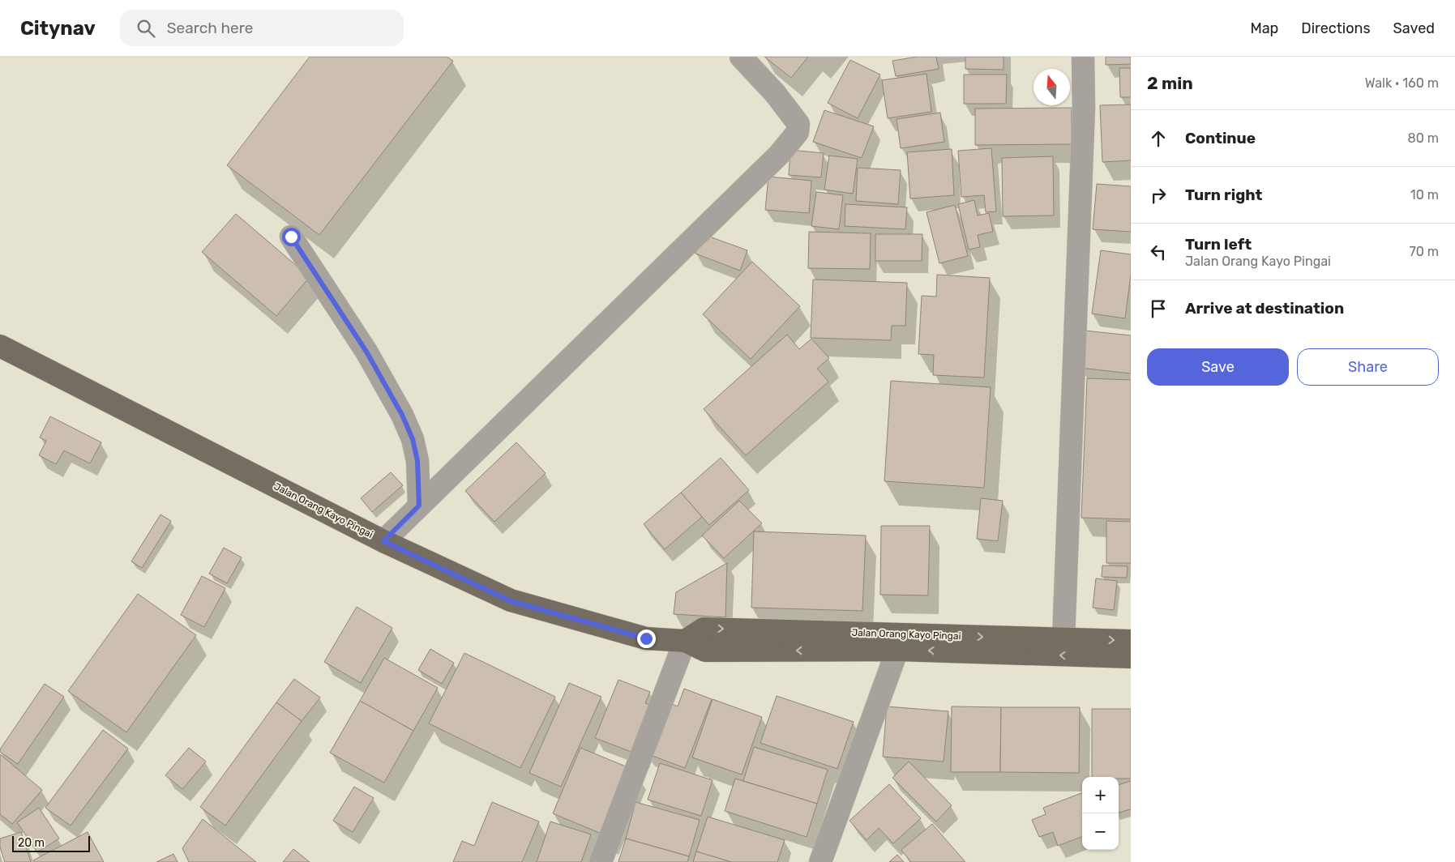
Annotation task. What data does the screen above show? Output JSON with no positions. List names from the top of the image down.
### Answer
{
  "streets": {
    "main road": ["Jalan Orang Kayo Pingai"]
  },
  "scale_bar": "20 m",
  "north": "top",
  "page": {
    "header": "Citynav",
    "search": "Search here",
    "nav": ["Map", "Directions", "Saved"],
    "heading": ["2 min", "Walk · 160 m"],
    "list": [
      ["Continue", "80 m"],
      ["Turn right", "10 m"],
      ["Turn left", "Jalan Orang Kayo Pingai", "70 m"],
      "Arrive at destination"
    ],
    "buttons": ["Save", "Share"],
    "map_buttons": ["+", "−"],
    "scale": "20 m"
  }
}
